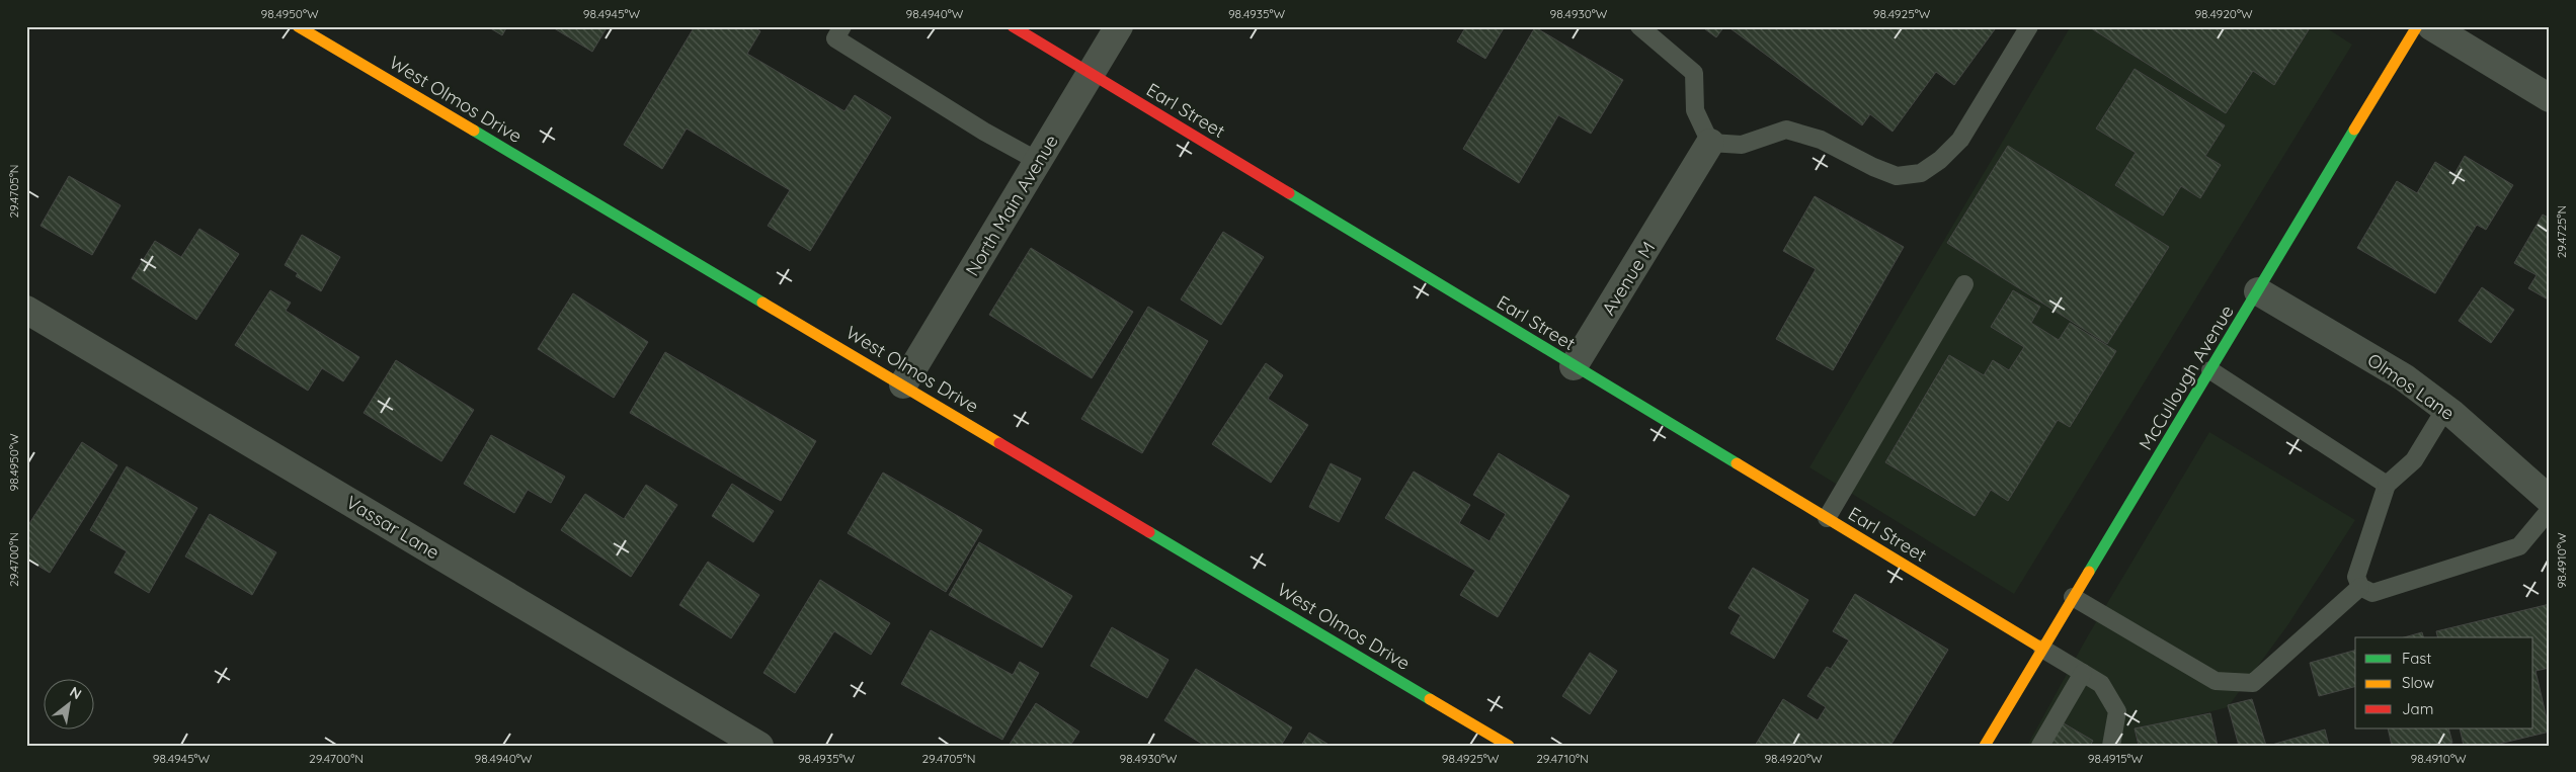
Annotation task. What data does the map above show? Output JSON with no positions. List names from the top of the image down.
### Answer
{
  "streets": {
    "street": [
      "West Olmos Drive",
      "Earl Street",
      "North Main Avenue",
      "Avenue M",
      "McCullough Avenue",
      "Olmos Lane",
      "Vassar Lane"
    ]
  },
  "crossings": [
    ["West Olmos Drive", "North Main Avenue"],
    ["Earl Street", "North Main Avenue"],
    ["Earl Street", "Avenue M"],
    ["Earl Street", "McCullough Avenue"],
    ["McCullough Avenue", "Olmos Lane"]
  ],
  "legend": ["Fast", "Slow", "Jam"],
  "north": "top right",
  "coordinates": [
    "98.4950°W",
    "98.4945°W",
    "98.4940°W",
    "98.4935°W",
    "98.4930°W",
    "98.4925°W",
    "98.4920°W",
    "29.4705°N",
    "29.4725°N",
    "29.4700°N",
    "98.4910°W",
    "29.4710°N",
    "98.4915°W"
  ]
}
